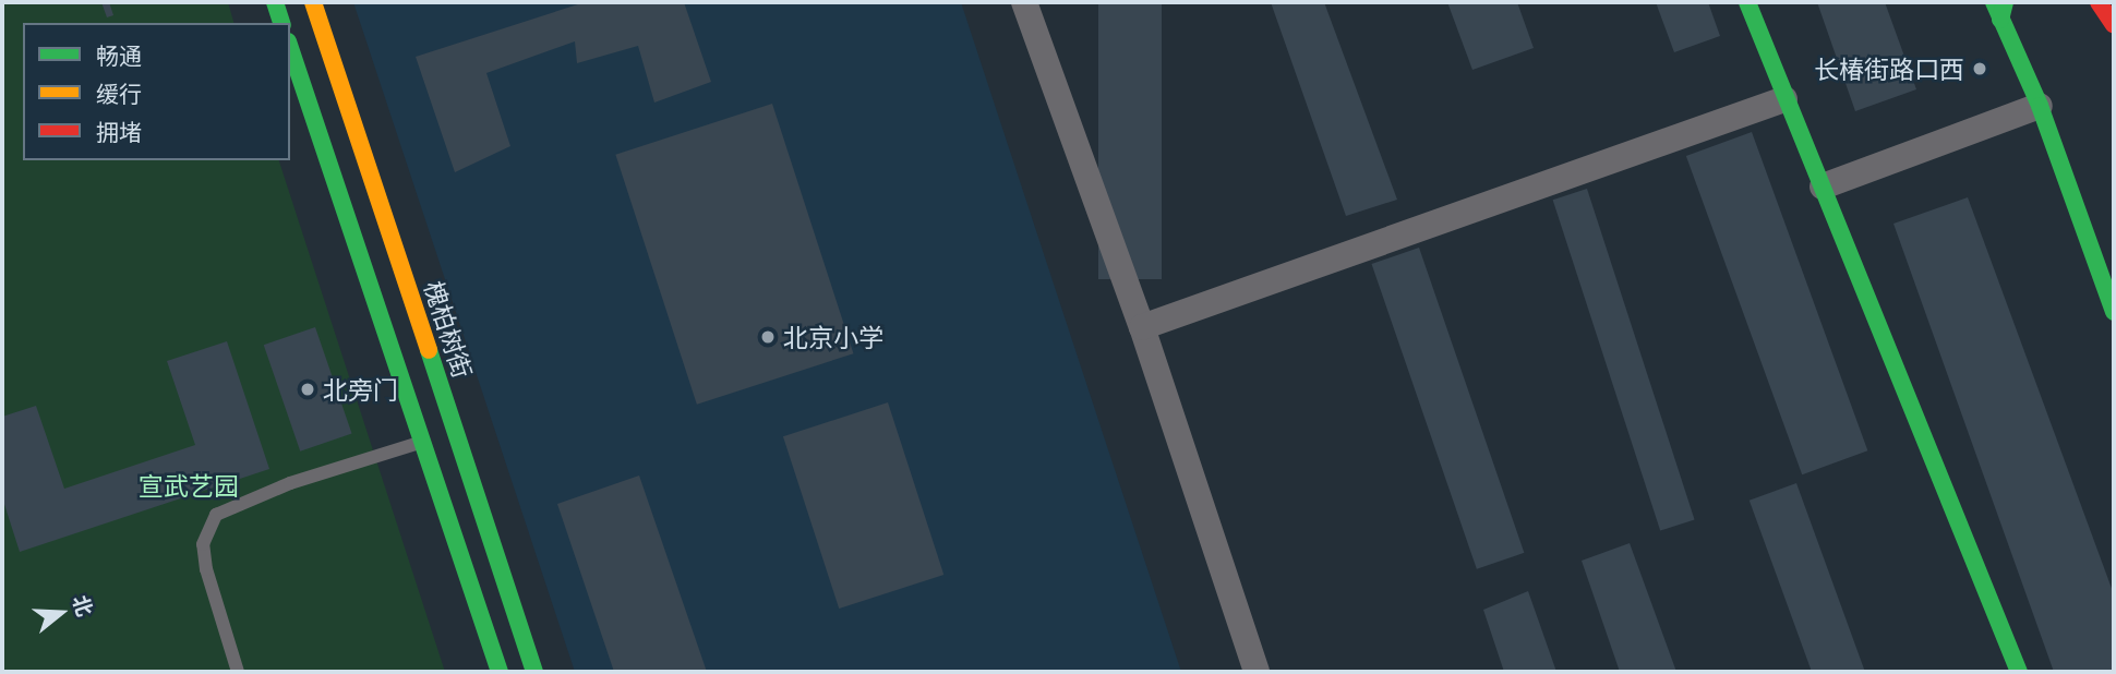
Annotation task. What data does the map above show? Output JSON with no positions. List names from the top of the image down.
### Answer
{
  "streets": {
    "main road": ["槐柏树街"]
  },
  "parks": ["宣武艺园"],
  "places": ["长椿街路口西", "北京小学", "北旁门"],
  "legend": ["畅通", "缓行", "拥堵"],
  "north": "right"
}
